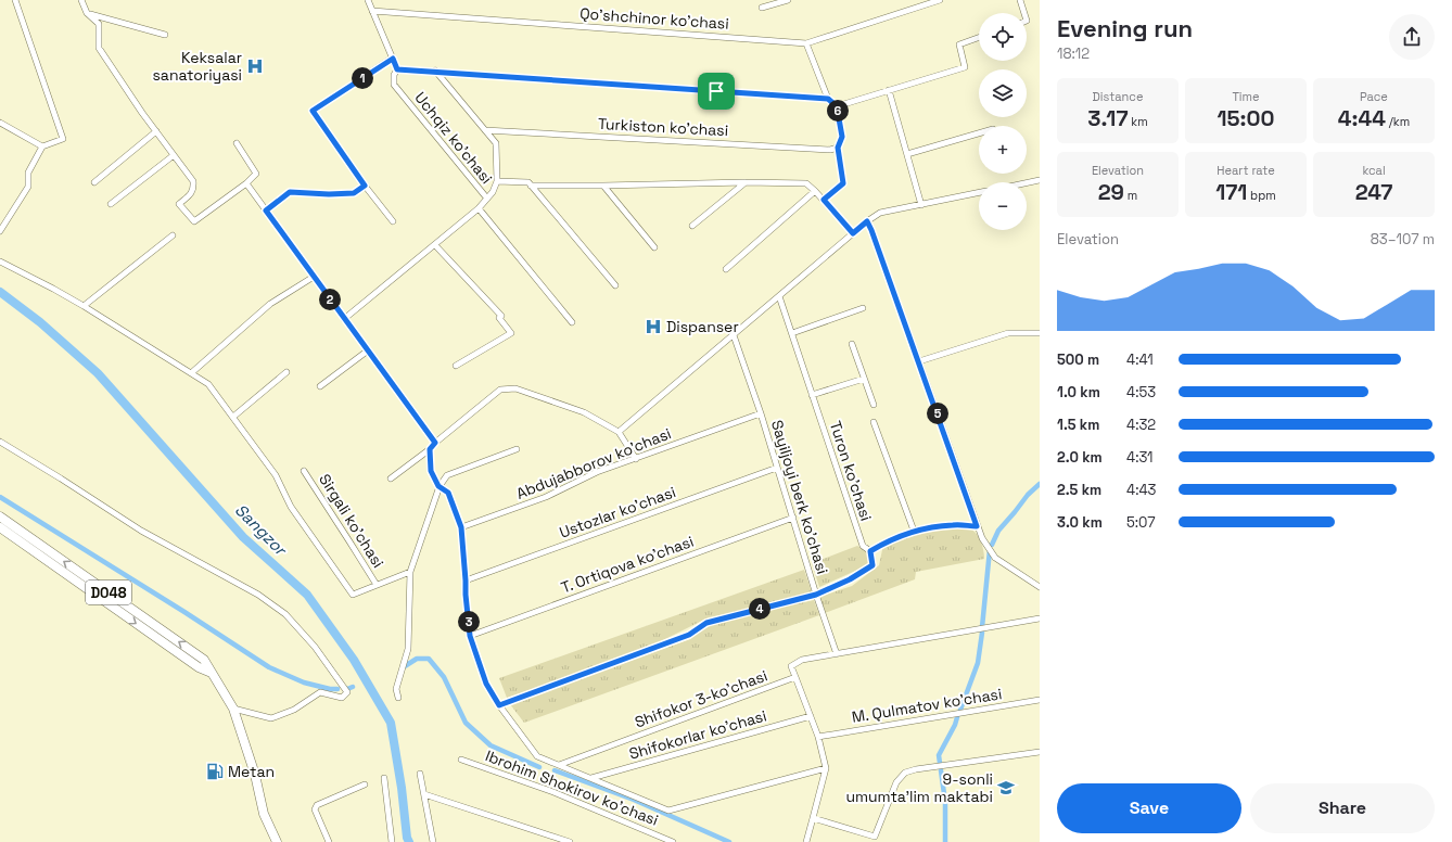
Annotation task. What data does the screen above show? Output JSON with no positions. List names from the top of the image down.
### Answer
{
  "streets": {
    "main road": ["D048"],
    "street": [
      "Qo'shchinor ko'chasi",
      "Turkiston ko'chasi",
      "Uchqiz ko'chasi",
      "Abdujabborov ko'chasi",
      "Turon ko'chasi",
      "Sayiljoyi berk ko'chasi",
      "Ustozlar ko'chasi",
      "Sirgali ko'chasi",
      "T. Ortiqova ko'chasi",
      "Shifokor 3-ko'chasi",
      "M. Qulmatov ko'chasi",
      "Shifokorlar ko'chasi",
      "Ibrohim Shokirov ko'chasi"
    ]
  },
  "crossings": [
    ["Qo'shchinor ko'chasi", "Uchqiz ko'chasi"],
    ["Abdujabborov ko'chasi", "Sayiljoyi berk ko'chasi"],
    ["Sayiljoyi berk ko'chasi", "Ustozlar ko'chasi"],
    ["Sayiljoyi berk ko'chasi", "T. Ortiqova ko'chasi"]
  ],
  "water": ["Sangzor"],
  "places": {
    "hospital": ["Keksalar sanatoriyasi", "Dispanser"],
    "fuel station": ["Metan"],
    "school or university": ["9-sonli umumta'lim maktabi"]
  },
  "page": {
    "heading": ["Evening run", "18:12"],
    "map_buttons": ["+", "−"],
    "pins": [
      "1",
      "6",
      "2",
      "5",
      "4",
      "3"
    ],
    "stats": [
      ["Distance", "3.17 km"],
      ["Time", "15:00"],
      ["Pace", "4:44 /km"],
      ["Elevation", "29 m"],
      ["Heart rate", "171 bpm"],
      ["kcal", "247"]
    ],
    "chart": ["Elevation", "83–107 m"],
    "list": [
      {
        "name": "500 m",
        "note": "4:41"
      },
      {
        "name": "1.0 km",
        "note": "4:53"
      },
      {
        "name": "1.5 km",
        "note": "4:32"
      },
      {
        "name": "2.0 km",
        "note": "4:31"
      },
      {
        "name": "2.5 km",
        "note": "4:43"
      },
      {
        "name": "3.0 km",
        "note": "5:07"
      }
    ],
    "buttons": ["Save", "Share"]
  }
}
